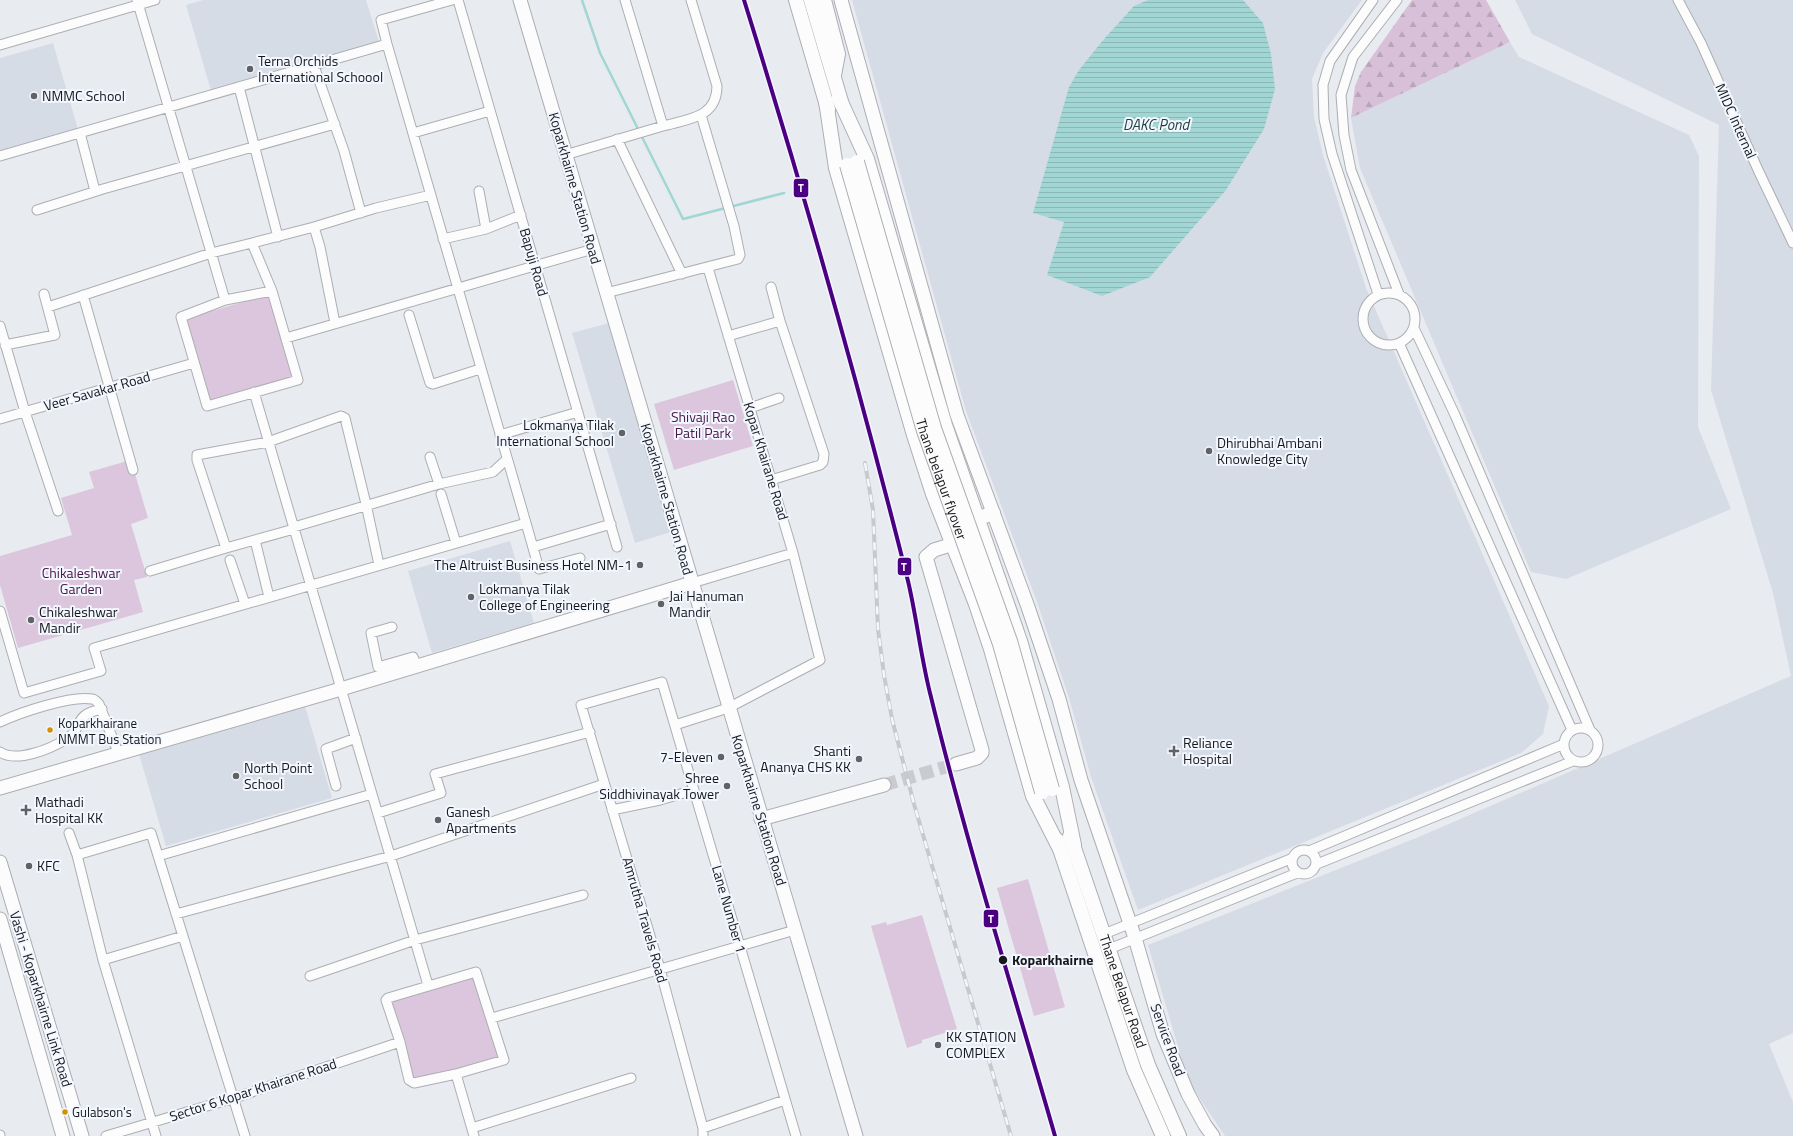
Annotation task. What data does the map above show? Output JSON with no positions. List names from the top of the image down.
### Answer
{
  "streets": {
    "main road": ["Thane belapur flyover", "Thane Belapur Road"],
    "street": [
      "MIDC Internal",
      "Koparkhairne Station Road",
      "Bapuji Road",
      "Veer Savakar Road",
      "Kopar Khairane Road",
      "Lane Number 1",
      "Amrutha Travels Road",
      "Vashi - Koparkhairne Link Road",
      "Service Road",
      "Sector 6 Kopar Khairane Road"
    ]
  },
  "crossings": [
    ["Koparkhairne Station Road", "Kopar Khairane Road"],
    ["Lane Number 1", "Amrutha Travels Road"]
  ],
  "water": ["DAKC Pond"],
  "parks": ["Shivaji Rao Patil Park", "Chikaleshwar Garden"],
  "places": {
    "other": [
      "Terna Orchids International Schoool",
      "NMMC School",
      "Lokmanya Tilak International School",
      "Dhirubhai Ambani Knowledge City",
      "The Altruist Business Hotel NM-1",
      "Lokmanya Tilak College of Engineering",
      "Jai Hanuman Mandir",
      "Chikaleshwar Mandir",
      "Koparkhairane NMMT Bus Station",
      "7-Eleven",
      "Shanti Ananya CHS KK",
      "North Point School",
      "Shree Siddhivinayak Tower",
      "Ganesh Apartments",
      "KFC",
      "Koparkhairne",
      "KK STATION COMPLEX",
      "Gulabson's"
    ],
    "health": ["Reliance Hospital", "Mathadi Hospital KK"]
  },
  "lines": ["transit line T"]
}
